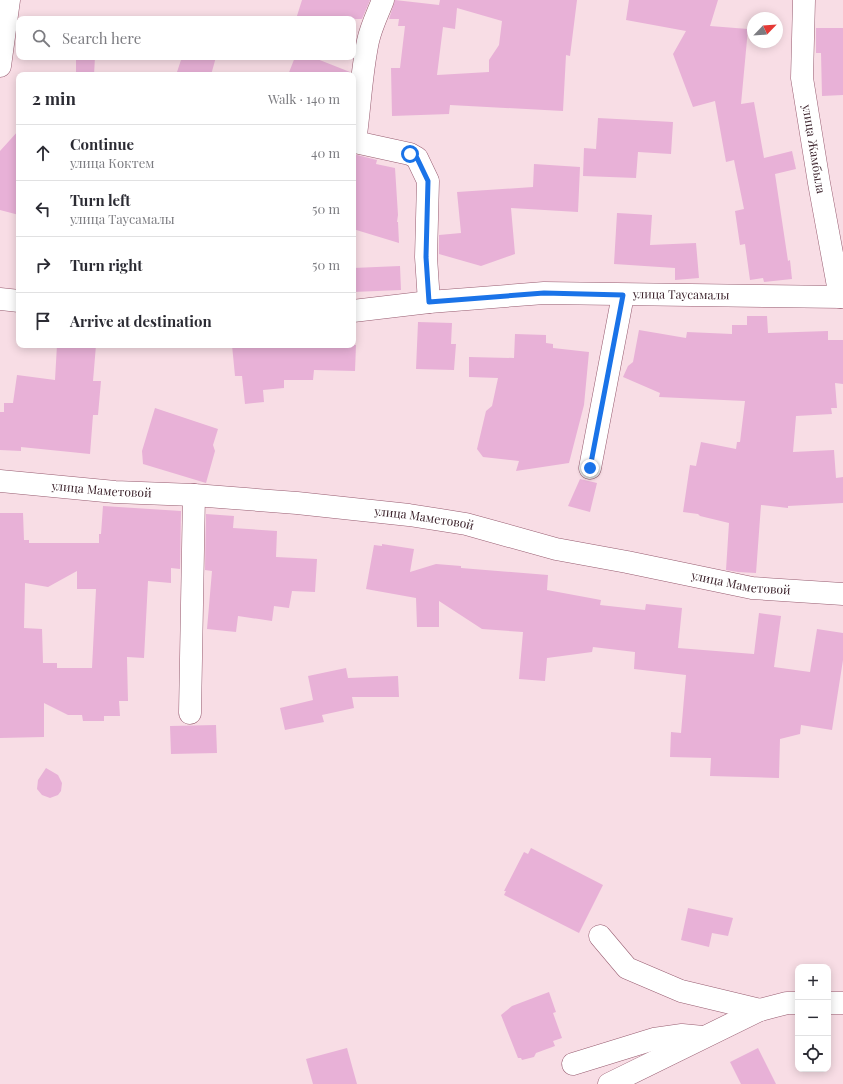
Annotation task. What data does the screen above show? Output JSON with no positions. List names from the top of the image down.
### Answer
{
  "streets": {
    "street": ["улица Жамбыла", "улица Таусамалы", "улица Маметовой"]
  },
  "crossings": [
    ["улица Жамбыла", "улица Таусамалы"]
  ],
  "north": "top right",
  "page": {
    "search": "Search here",
    "heading": ["2 min", "Walk · 140 m"],
    "list": [
      ["Continue", "улица Коктем", "40 m"],
      ["Turn left", "улица Таусамалы", "50 m"],
      ["Turn right", "50 m"],
      "Arrive at destination"
    ],
    "map_buttons": ["+", "−"]
  }
}
